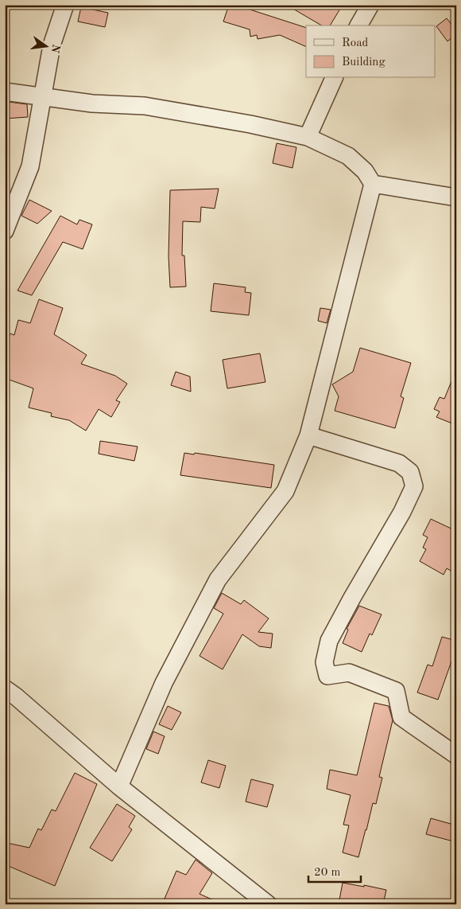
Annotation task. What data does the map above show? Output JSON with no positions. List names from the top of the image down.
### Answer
{
  "legend": ["Road", "Building"],
  "scale_bar": "20 m",
  "north": "right"
}
